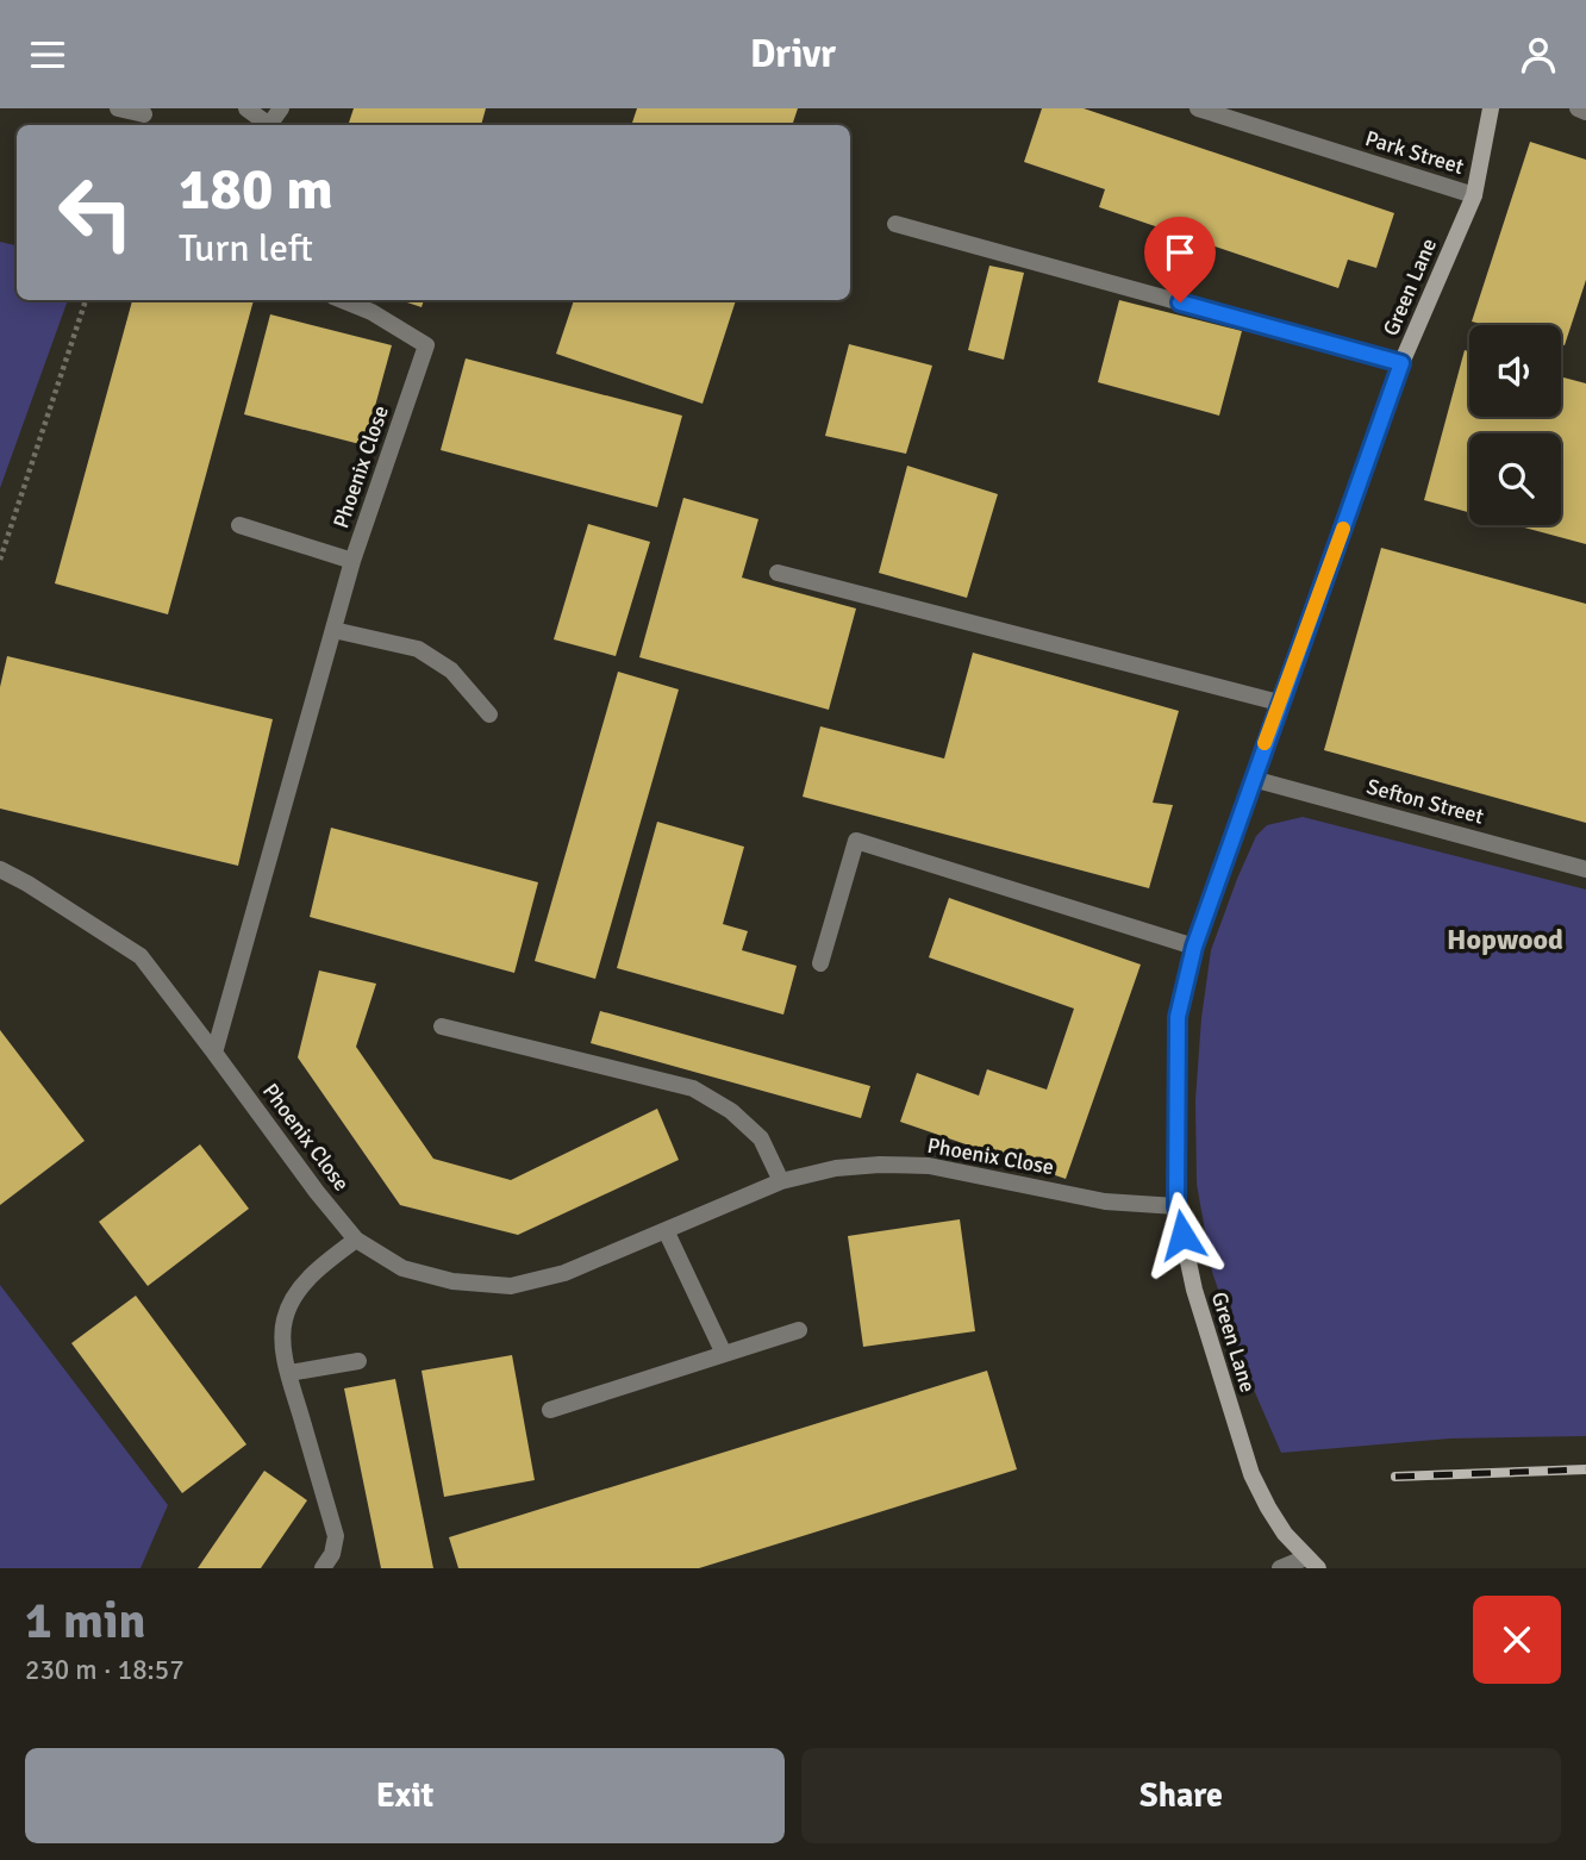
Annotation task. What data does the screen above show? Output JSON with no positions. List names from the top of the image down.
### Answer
{
  "streets": {
    "street": [
      "Park Street",
      "Green Lane",
      "Phoenix Close",
      "Sefton Street"
    ]
  },
  "crossings": [
    ["Park Street", "Green Lane"],
    ["Green Lane", "Phoenix Close"],
    ["Green Lane", "Sefton Street"]
  ],
  "districts": ["Hopwood"],
  "page": {
    "header": "Drivr",
    "turn": ["180 m", "Turn left"],
    "heading": ["1 min", "230 m · 18:57"],
    "buttons": ["Exit", "Share"]
  }
}
